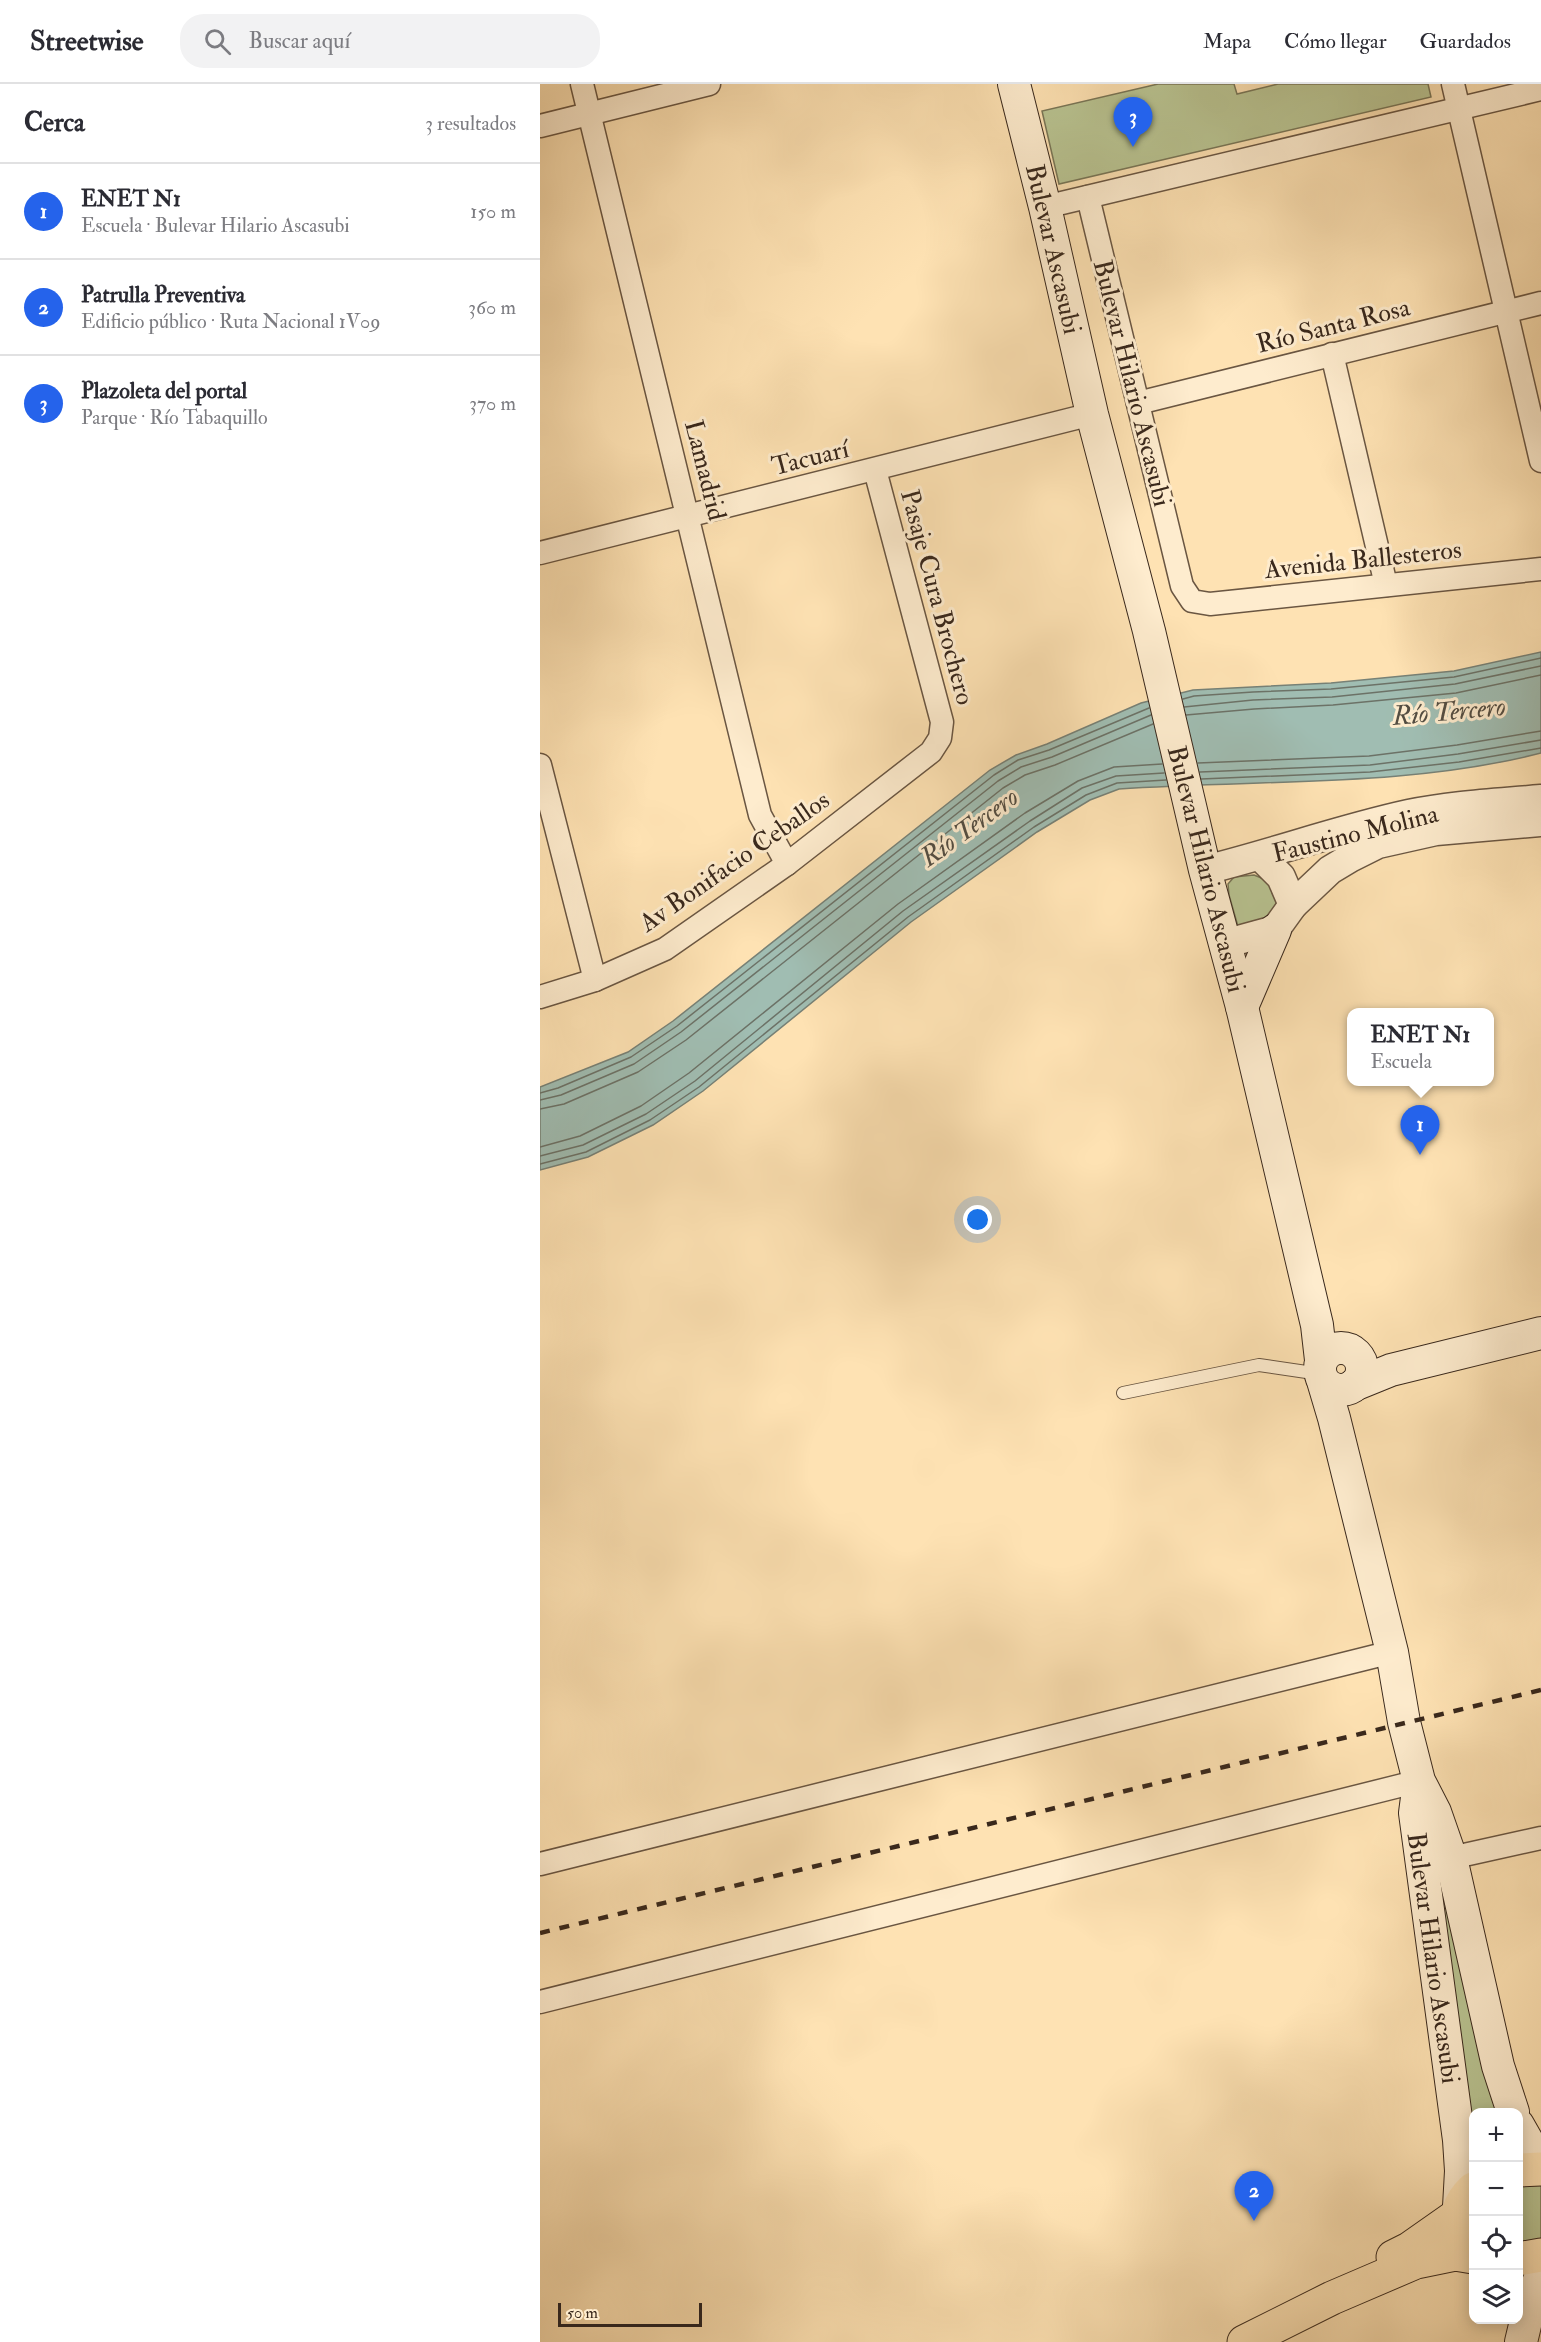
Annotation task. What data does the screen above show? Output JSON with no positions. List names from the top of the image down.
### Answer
{
  "streets": {
    "main road": ["Bulevar Ascasubi", "Bulevar Hilario Ascasubi"],
    "street": [
      "Río Santa Rosa",
      "Tacuarí",
      "Lamadrid",
      "Avenida Ballesteros",
      "Pasaje Cura Brochero",
      "Faustino Molina",
      "Av Bonifacio Ceballos"
    ]
  },
  "crossings": [
    ["Bulevar Ascasubi", "Bulevar Hilario Ascasubi"],
    ["Bulevar Ascasubi", "Tacuarí"],
    ["Río Santa Rosa", "Bulevar Hilario Ascasubi"],
    ["Bulevar Hilario Ascasubi", "Tacuarí"],
    ["Bulevar Hilario Ascasubi", "Avenida Ballesteros"],
    ["Bulevar Hilario Ascasubi", "Faustino Molina"],
    ["Tacuarí", "Lamadrid"],
    ["Tacuarí", "Pasaje Cura Brochero"],
    ["Lamadrid", "Av Bonifacio Ceballos"],
    ["Pasaje Cura Brochero", "Av Bonifacio Ceballos"]
  ],
  "water": ["Río Tercero"],
  "scale_bar": "50 m",
  "page": {
    "header": "Streetwise",
    "search": "Buscar aquí",
    "nav": ["Mapa", "Cómo llegar", "Guardados"],
    "heading": ["Cerca", "3 resultados"],
    "pins": ["3", "1", "2"],
    "list": [
      {
        "mark": "1",
        "name": "ENET N1",
        "note": "Escuela · Bulevar Hilario Ascasubi",
        "value": "150 m"
      },
      {
        "mark": "2",
        "name": "Patrulla Preventiva",
        "note": "Edificio público · Ruta Nacional 1V09",
        "value": "360 m"
      },
      {
        "mark": "3",
        "name": "Plazoleta del portal",
        "note": "Parque · Río Tabaquillo",
        "value": "370 m"
      }
    ],
    "popup": ["ENET N1", "Escuela"],
    "map_buttons": ["+", "−"],
    "scale": "50 m"
  }
}
